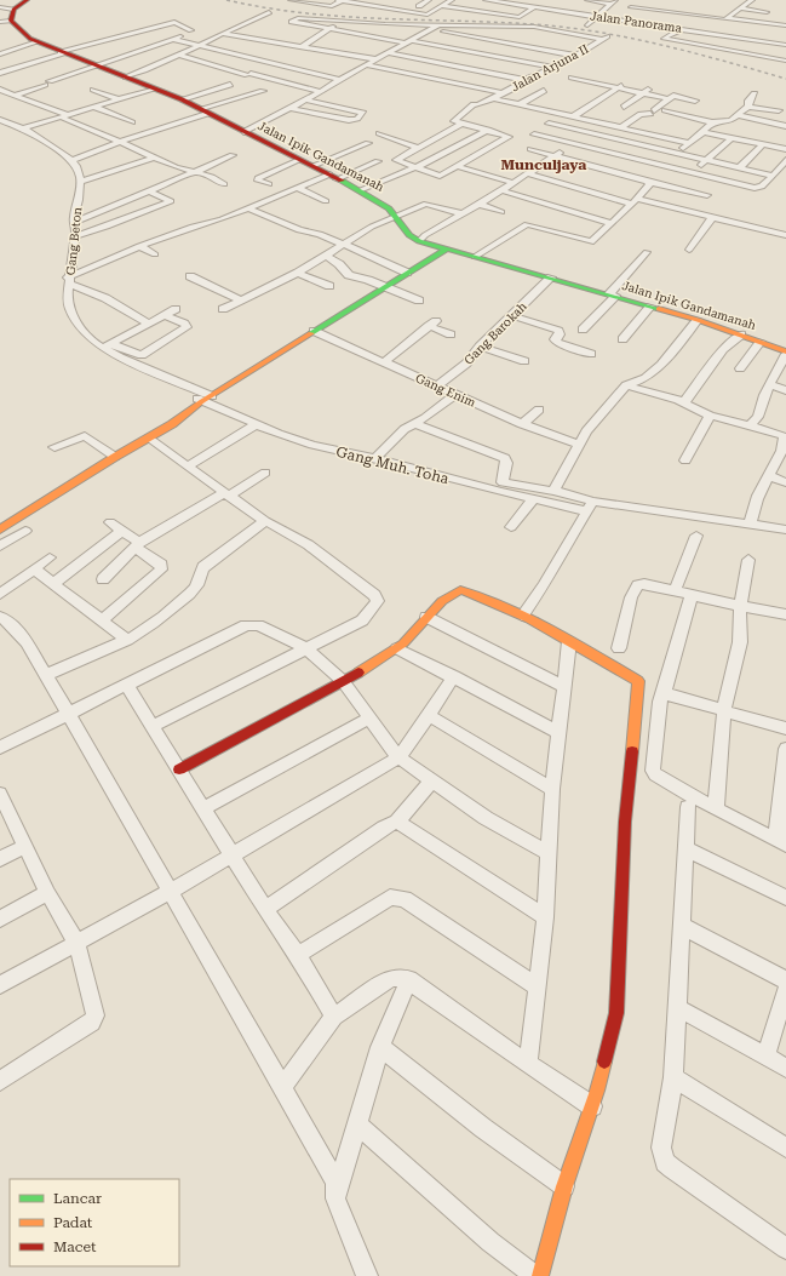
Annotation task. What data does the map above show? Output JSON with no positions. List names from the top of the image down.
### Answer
{
  "streets": {
    "street": [
      "Jalan Panorama",
      "Jalan Arjuna II",
      "Jalan Ipik Gandamanah",
      "Gang Beton",
      "Gang Barokah",
      "Gang Enim",
      "Gang Muh. Toha"
    ]
  },
  "crossings": [
    ["Jalan Ipik Gandamanah", "Gang Barokah"],
    ["Gang Beton", "Gang Muh. Toha"],
    ["Gang Barokah", "Gang Enim"]
  ],
  "districts": ["Munculjaya"],
  "legend": ["Lancar", "Padat", "Macet"]
}
